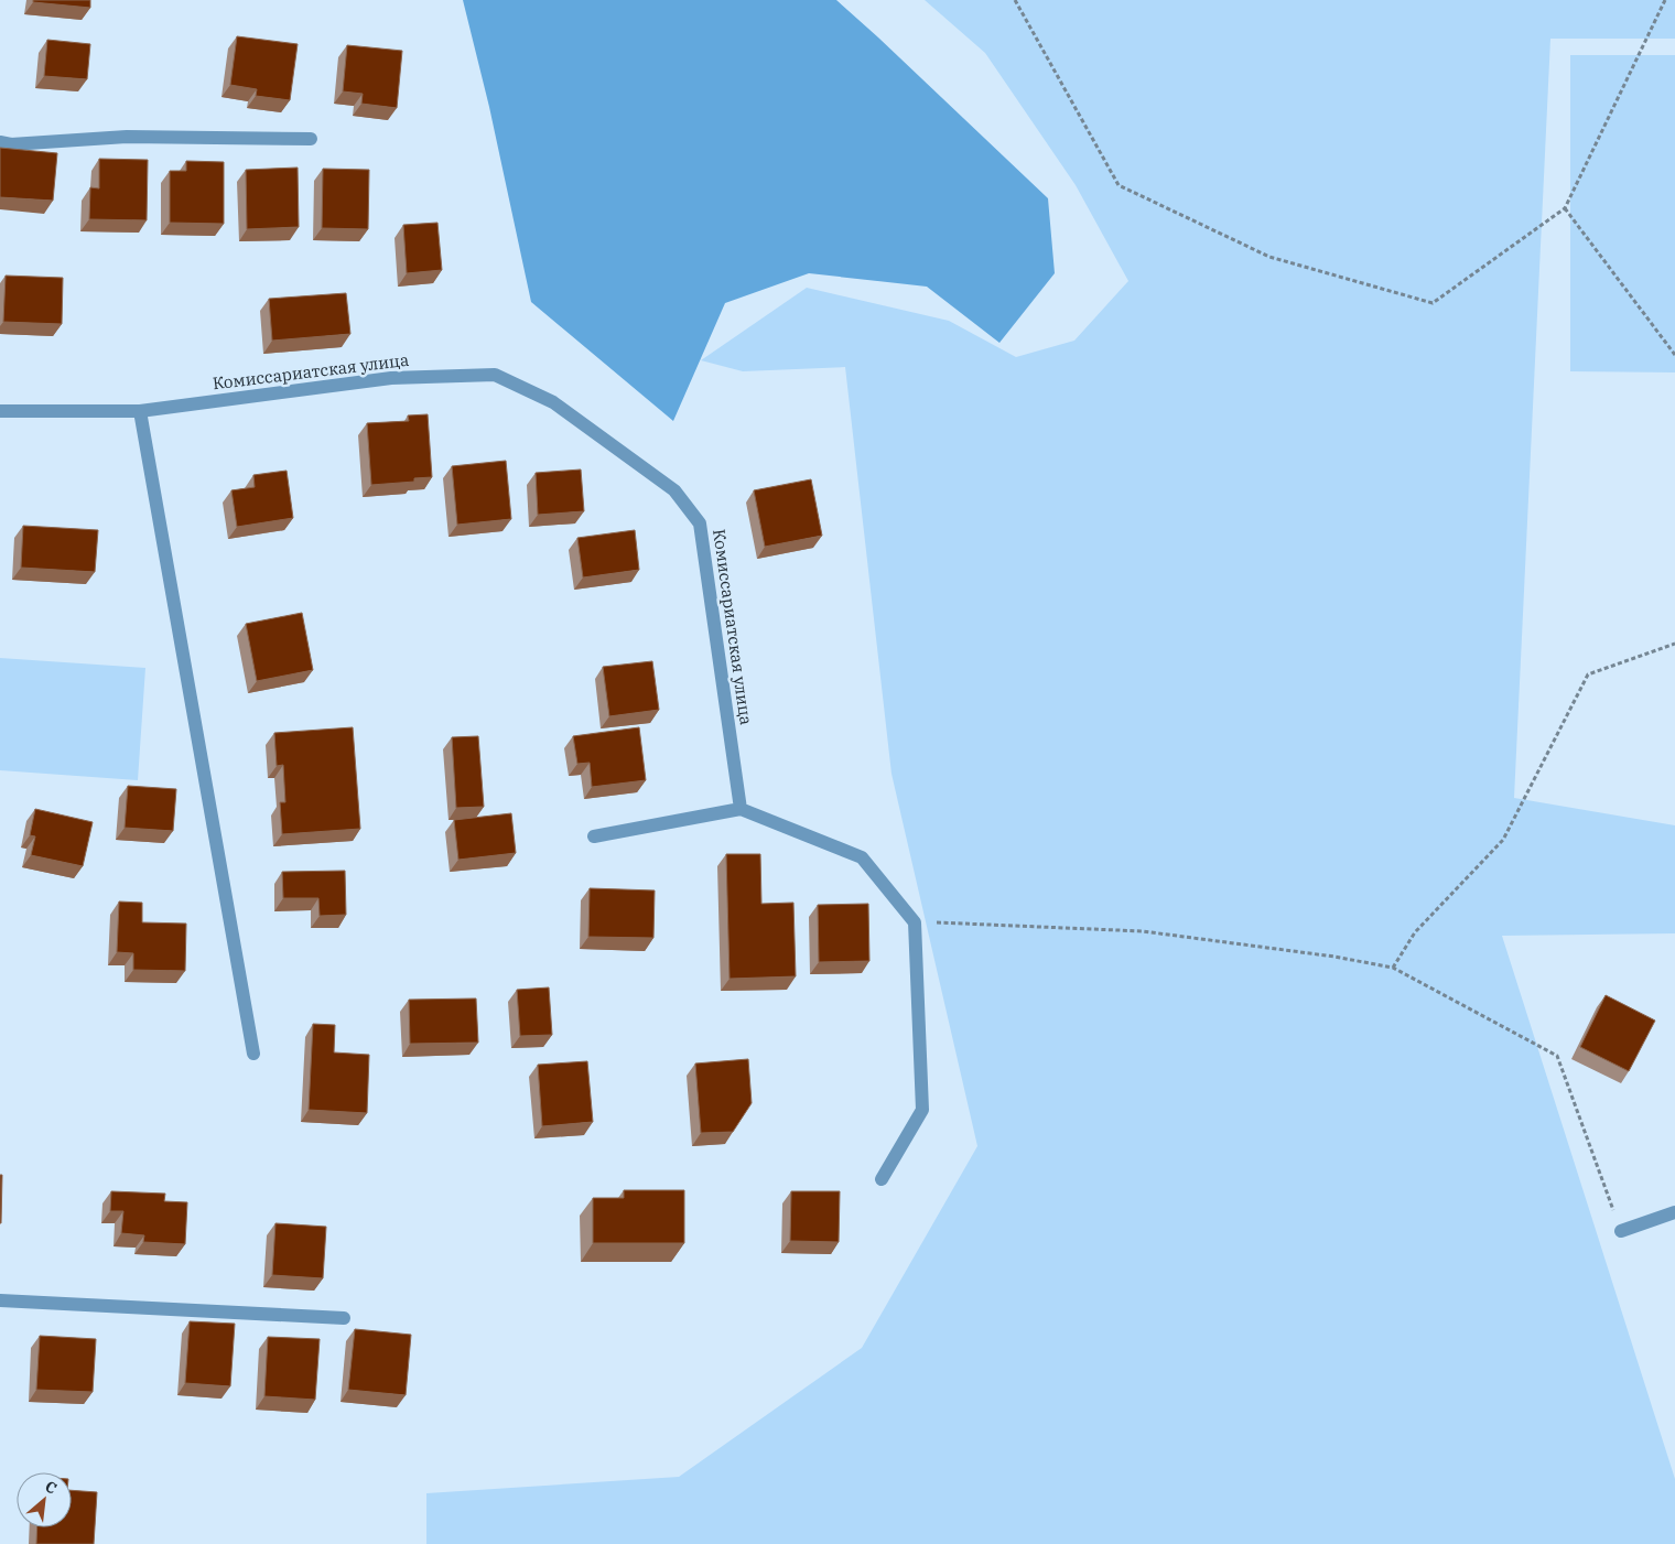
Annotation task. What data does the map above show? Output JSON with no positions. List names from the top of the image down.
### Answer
{
  "streets": {
    "street": ["Комиссариатская улица"]
  },
  "north": "top right"
}
